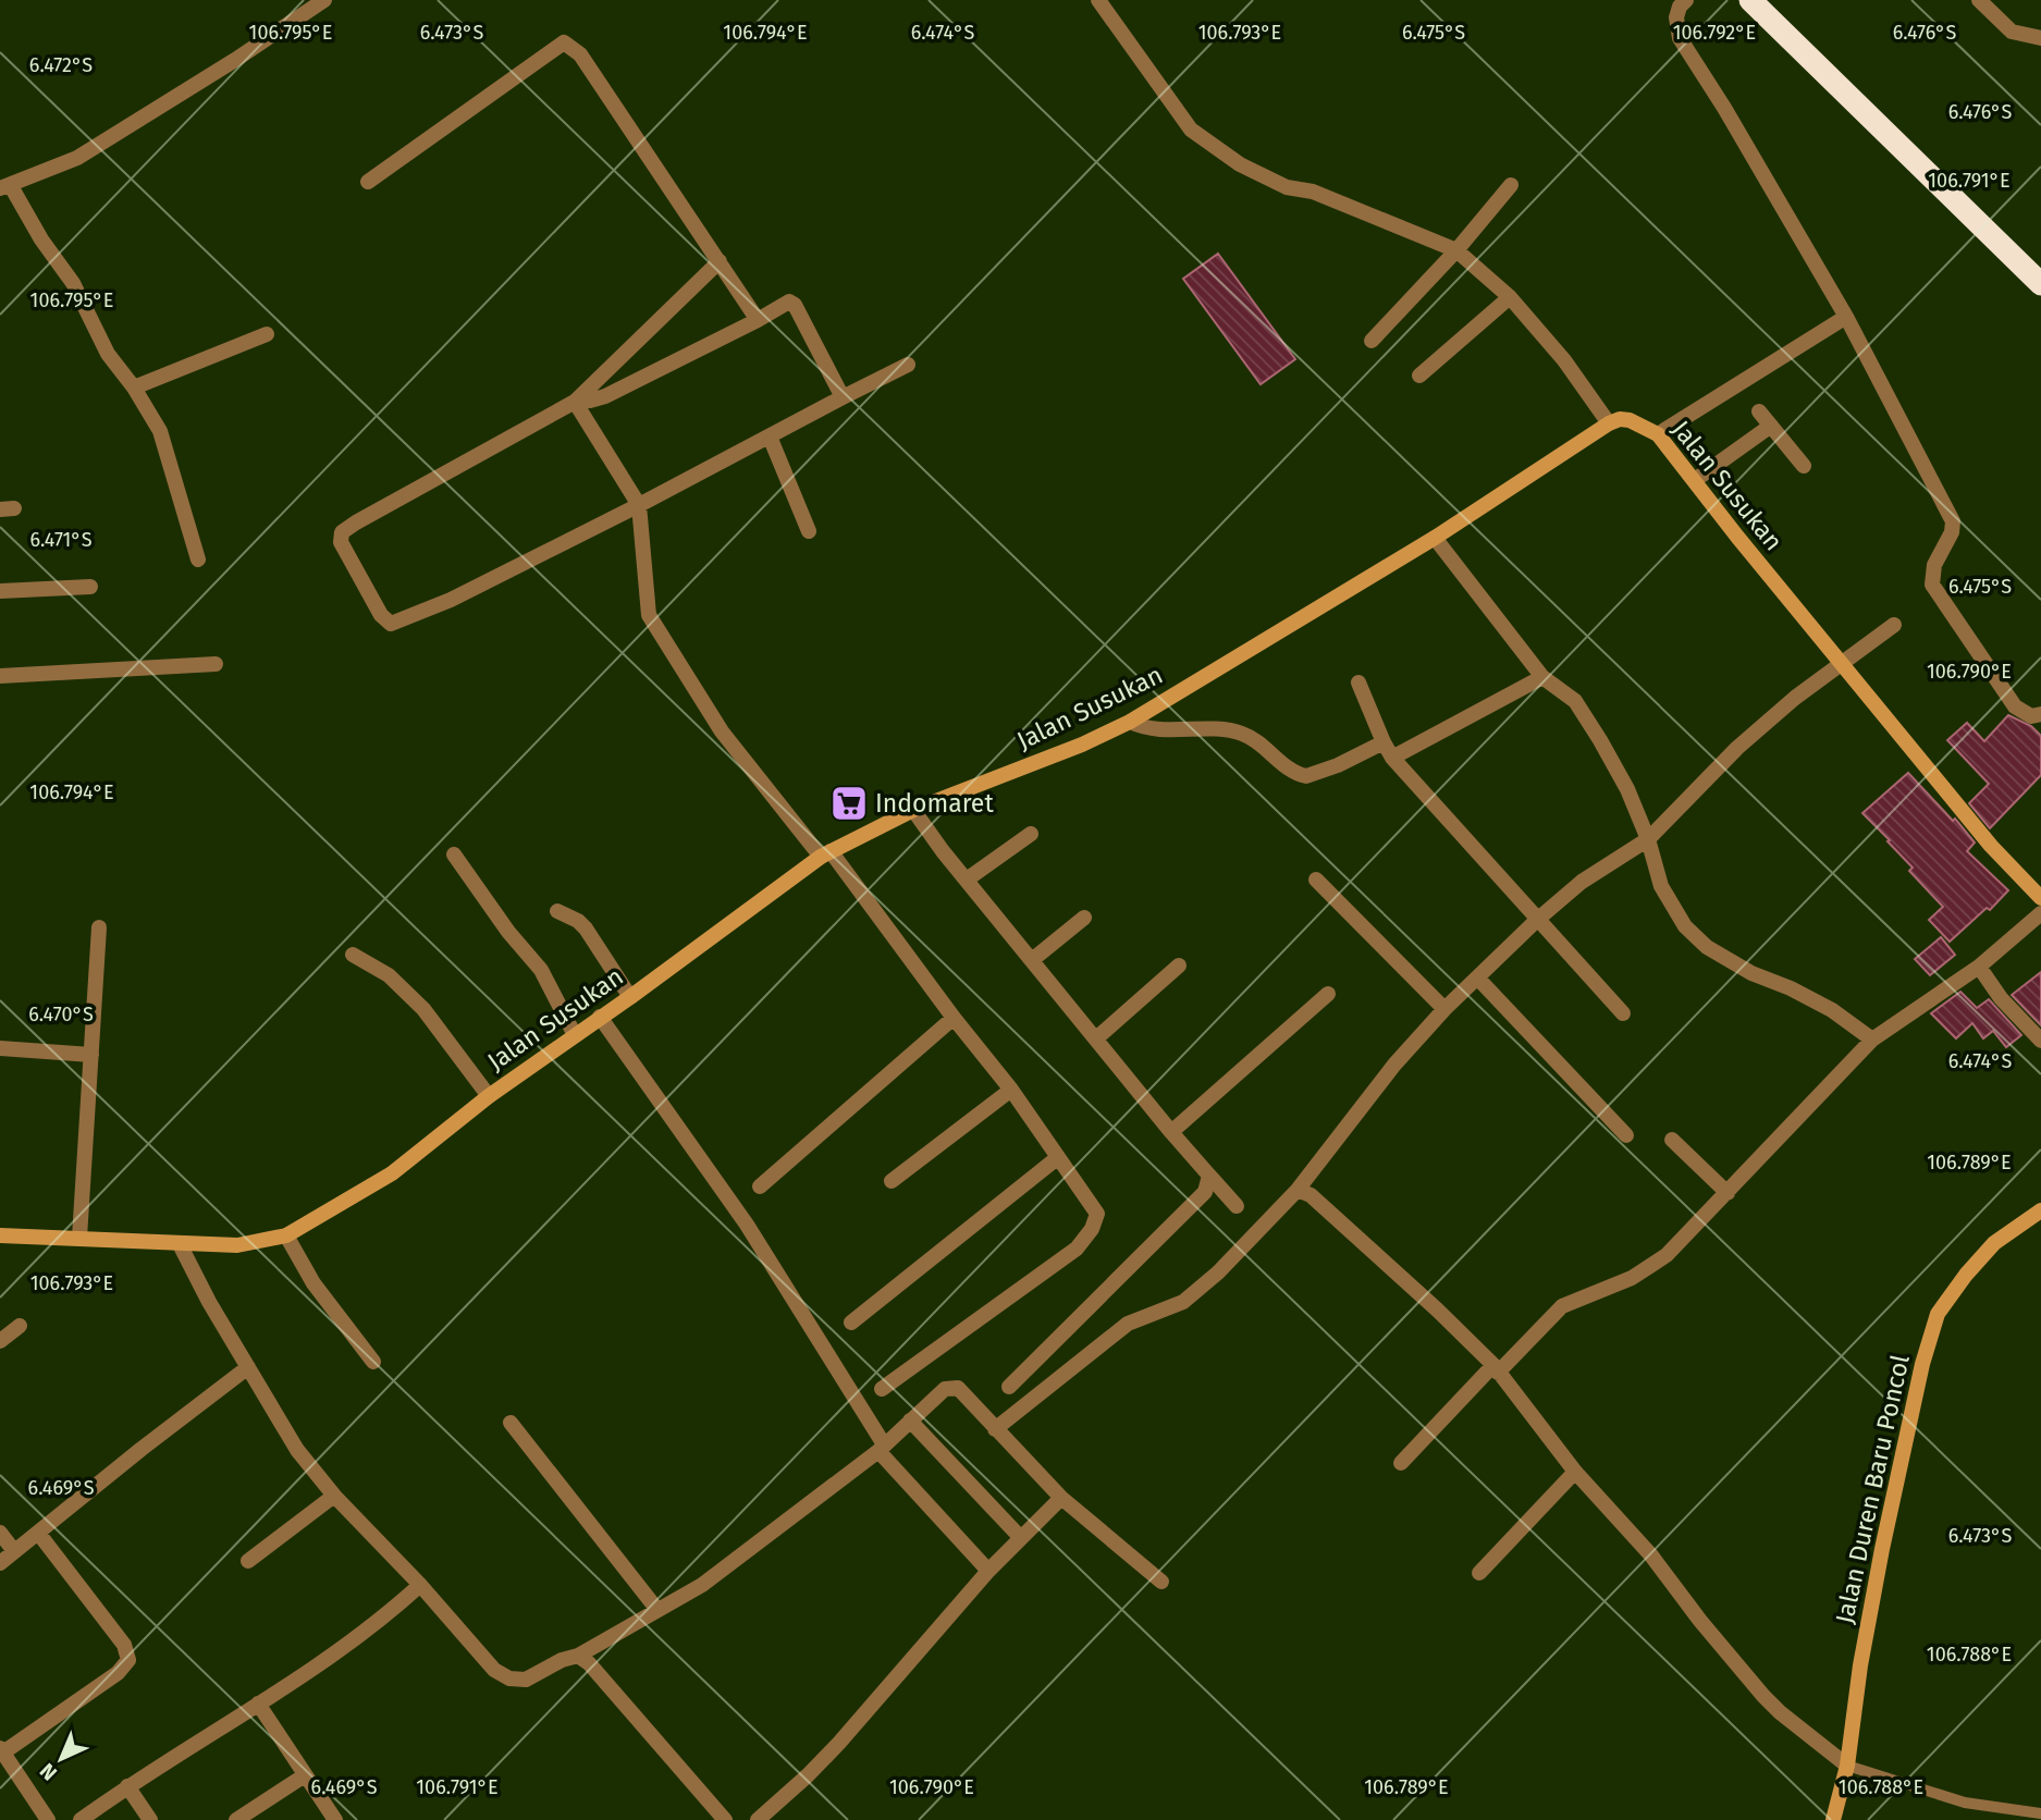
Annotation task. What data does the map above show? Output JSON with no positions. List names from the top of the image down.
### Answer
{
  "streets": {
    "street": ["Jalan Susukan", "Jalan Duren Baru Poncol"]
  },
  "places": {
    "supermarket": ["Indomaret"]
  },
  "north": "bottom left",
  "coordinates": [
    "6.476°S",
    "6.473°S",
    "6.474°S",
    "6.475°S",
    "106.795°E",
    "106.794°E",
    "106.793°E",
    "106.792°E",
    "6.472°S",
    "106.791°E",
    "6.471°S",
    "106.790°E",
    "6.470°S",
    "106.789°E",
    "6.469°S",
    "106.788°E"
  ]
}
